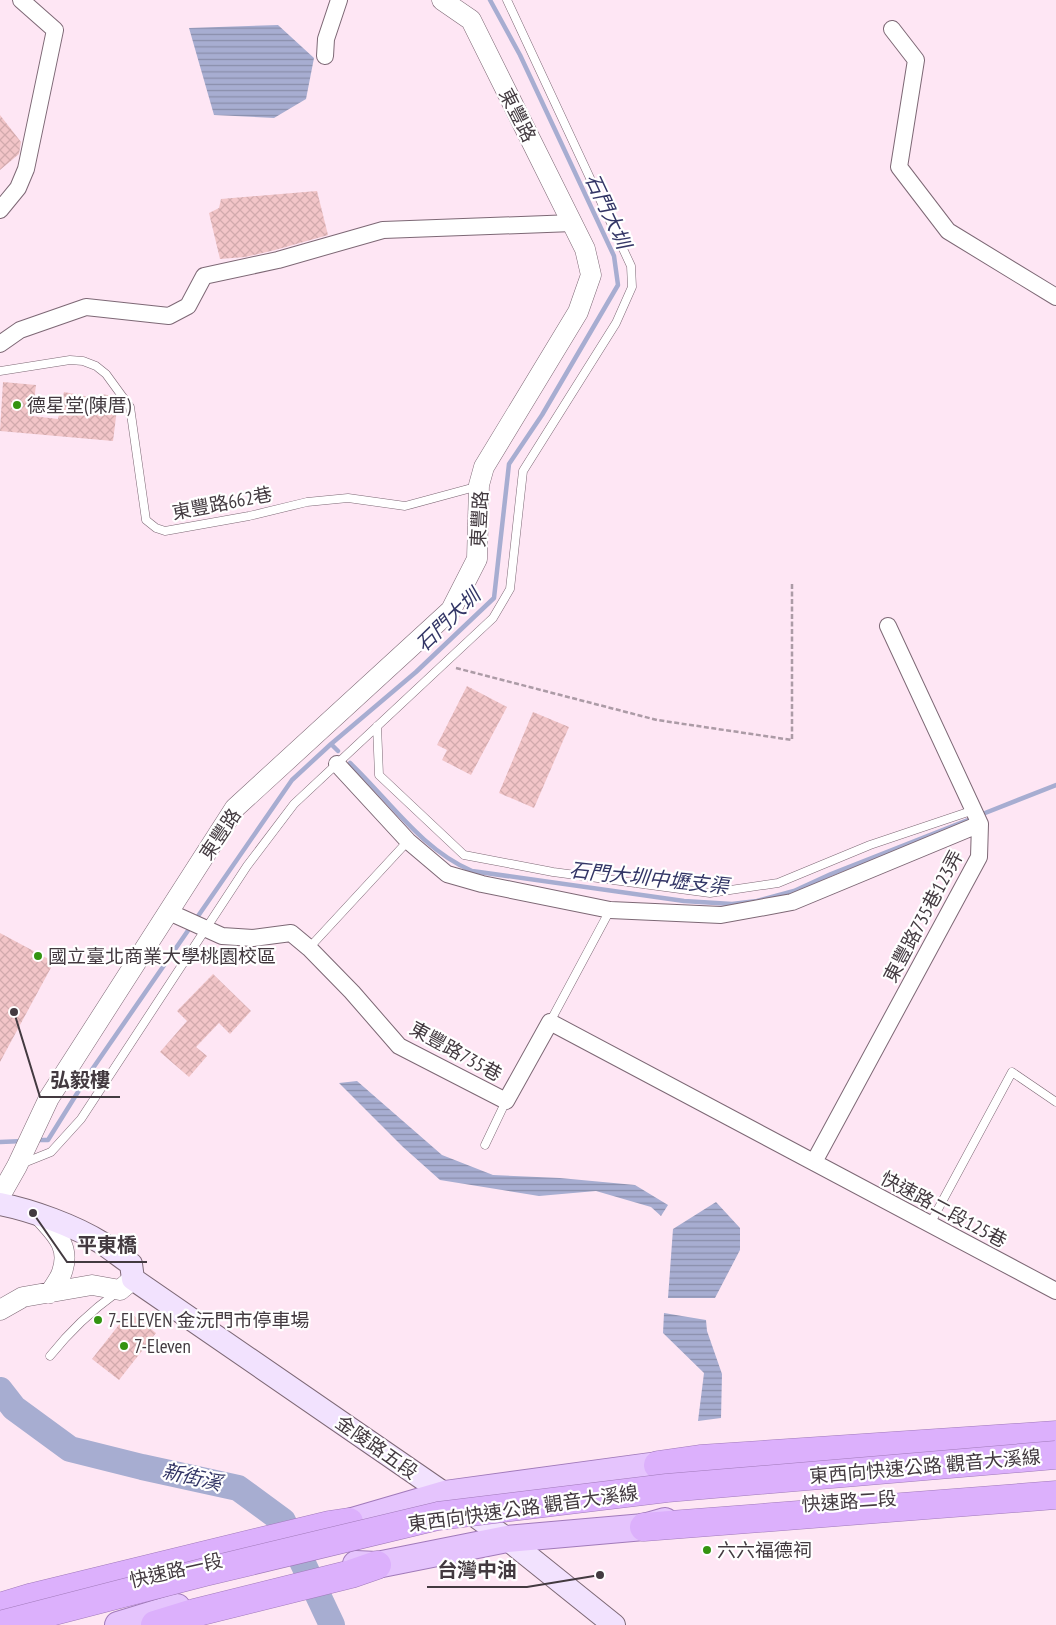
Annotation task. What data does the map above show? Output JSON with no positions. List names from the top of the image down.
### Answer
{
  "streets": {
    "highway": ["東西向快速公路 觀音大溪線"],
    "main road": ["金陵路五段", "快速路二段", "快速路一段"],
    "street": [
      "東豐路",
      "東豐路735巷123弄",
      "東豐路735巷",
      "快速路二段125巷"
    ],
    "lane": ["東豐路662巷"]
  },
  "crossings": [
    ["東豐路", "東豐路662巷"],
    ["東豐路", "東豐路735巷"],
    ["東豐路735巷123弄", "快速路二段125巷"],
    ["金陵路五段", "快速路二段"]
  ],
  "water": ["石門大圳", "石門大圳中壢支渠", "新街溪"],
  "places": [
    "德星堂(陳厝)",
    "國立臺北商業大學桃園校區",
    "弘毅樓",
    "平東橋",
    "7-ELEVEN 金沅門市停車場",
    "7-Eleven",
    "六六福德祠",
    "台灣中油"
  ]
}
